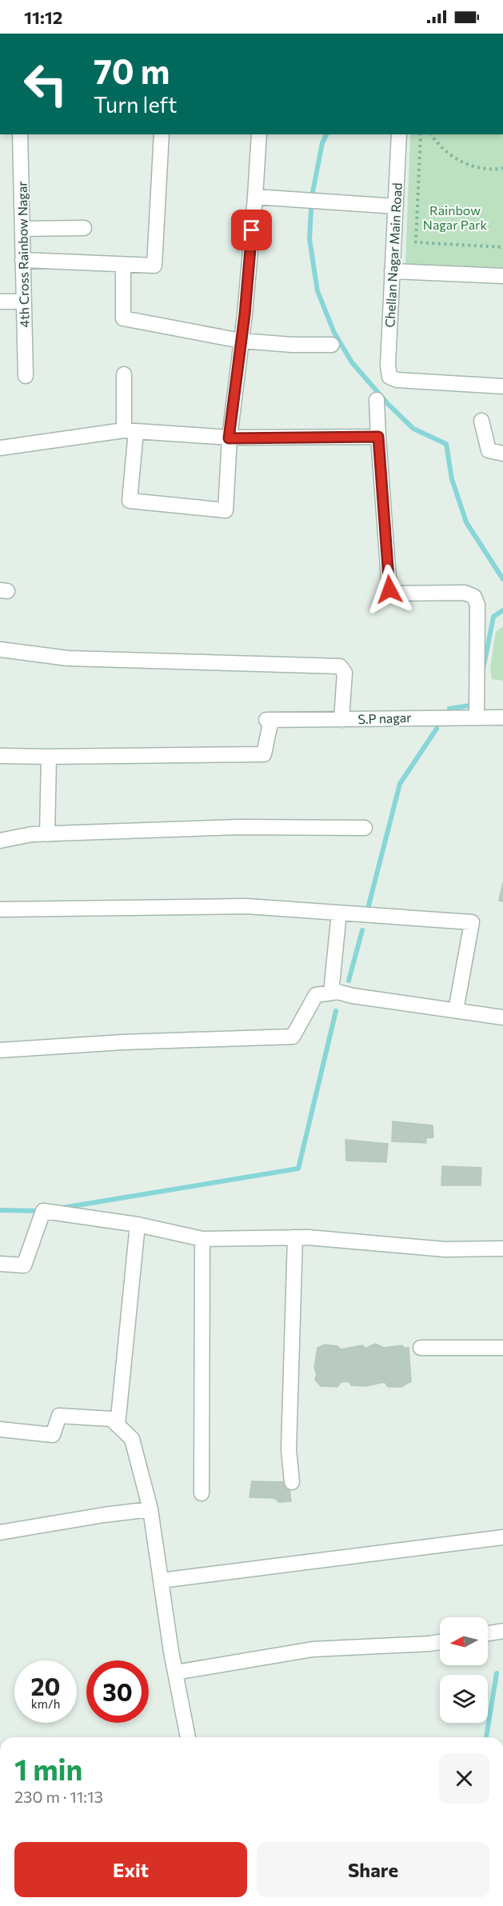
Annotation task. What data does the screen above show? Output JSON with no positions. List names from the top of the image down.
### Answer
{
  "streets": {
    "street": ["4th Cross Rainbow Nagar", "Chellan Nagar Main Road", "S.P nagar"]
  },
  "parks": ["Rainbow Nagar Park"],
  "north": "left",
  "page": {
    "status": "11:12",
    "turn": ["70 m", "Turn left"],
    "speed": "20 km/h",
    "limit": "30",
    "heading": ["1 min", "230 m · 11:13"],
    "buttons": ["Exit", "Share"]
  }
}
